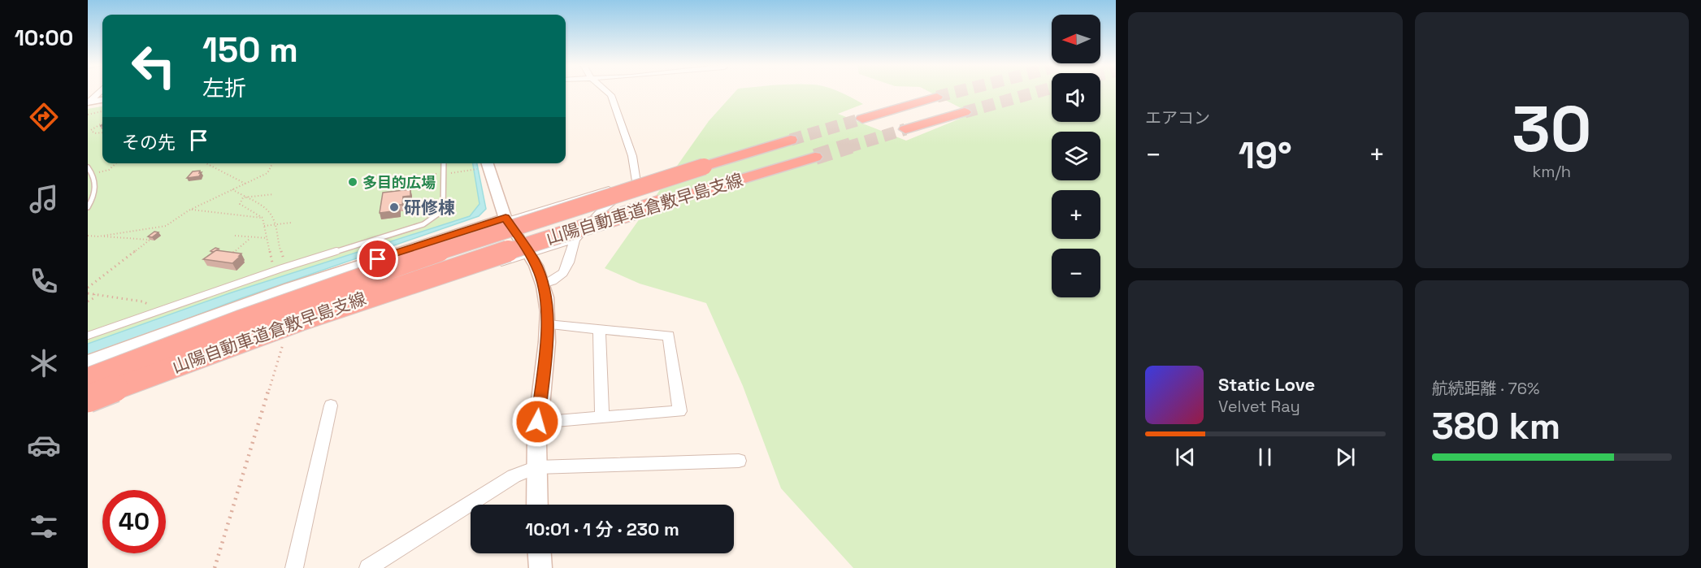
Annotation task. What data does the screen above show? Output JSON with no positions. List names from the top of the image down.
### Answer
{
  "streets": {
    "highway": ["山陽自動車道倉敷早島支線"]
  },
  "places": ["多目的広場", "研修棟"],
  "north": "left",
  "page": {
    "tabs": "10:00",
    "tile": [
      "エアコン",
      ["30", "km/h"],
      ["航続距離 · 76%", "380 km"]
    ],
    "map_buttons": ["+", "−"],
    "turn": ["150 m", "左折"],
    "then": "その先",
    "heat": ["−", "19°", "+"],
    "song": ["Static Love", "Velvet Ray"],
    "limit": "40",
    "trip": "10:01 · 1 分 · 230 m"
  }
}
